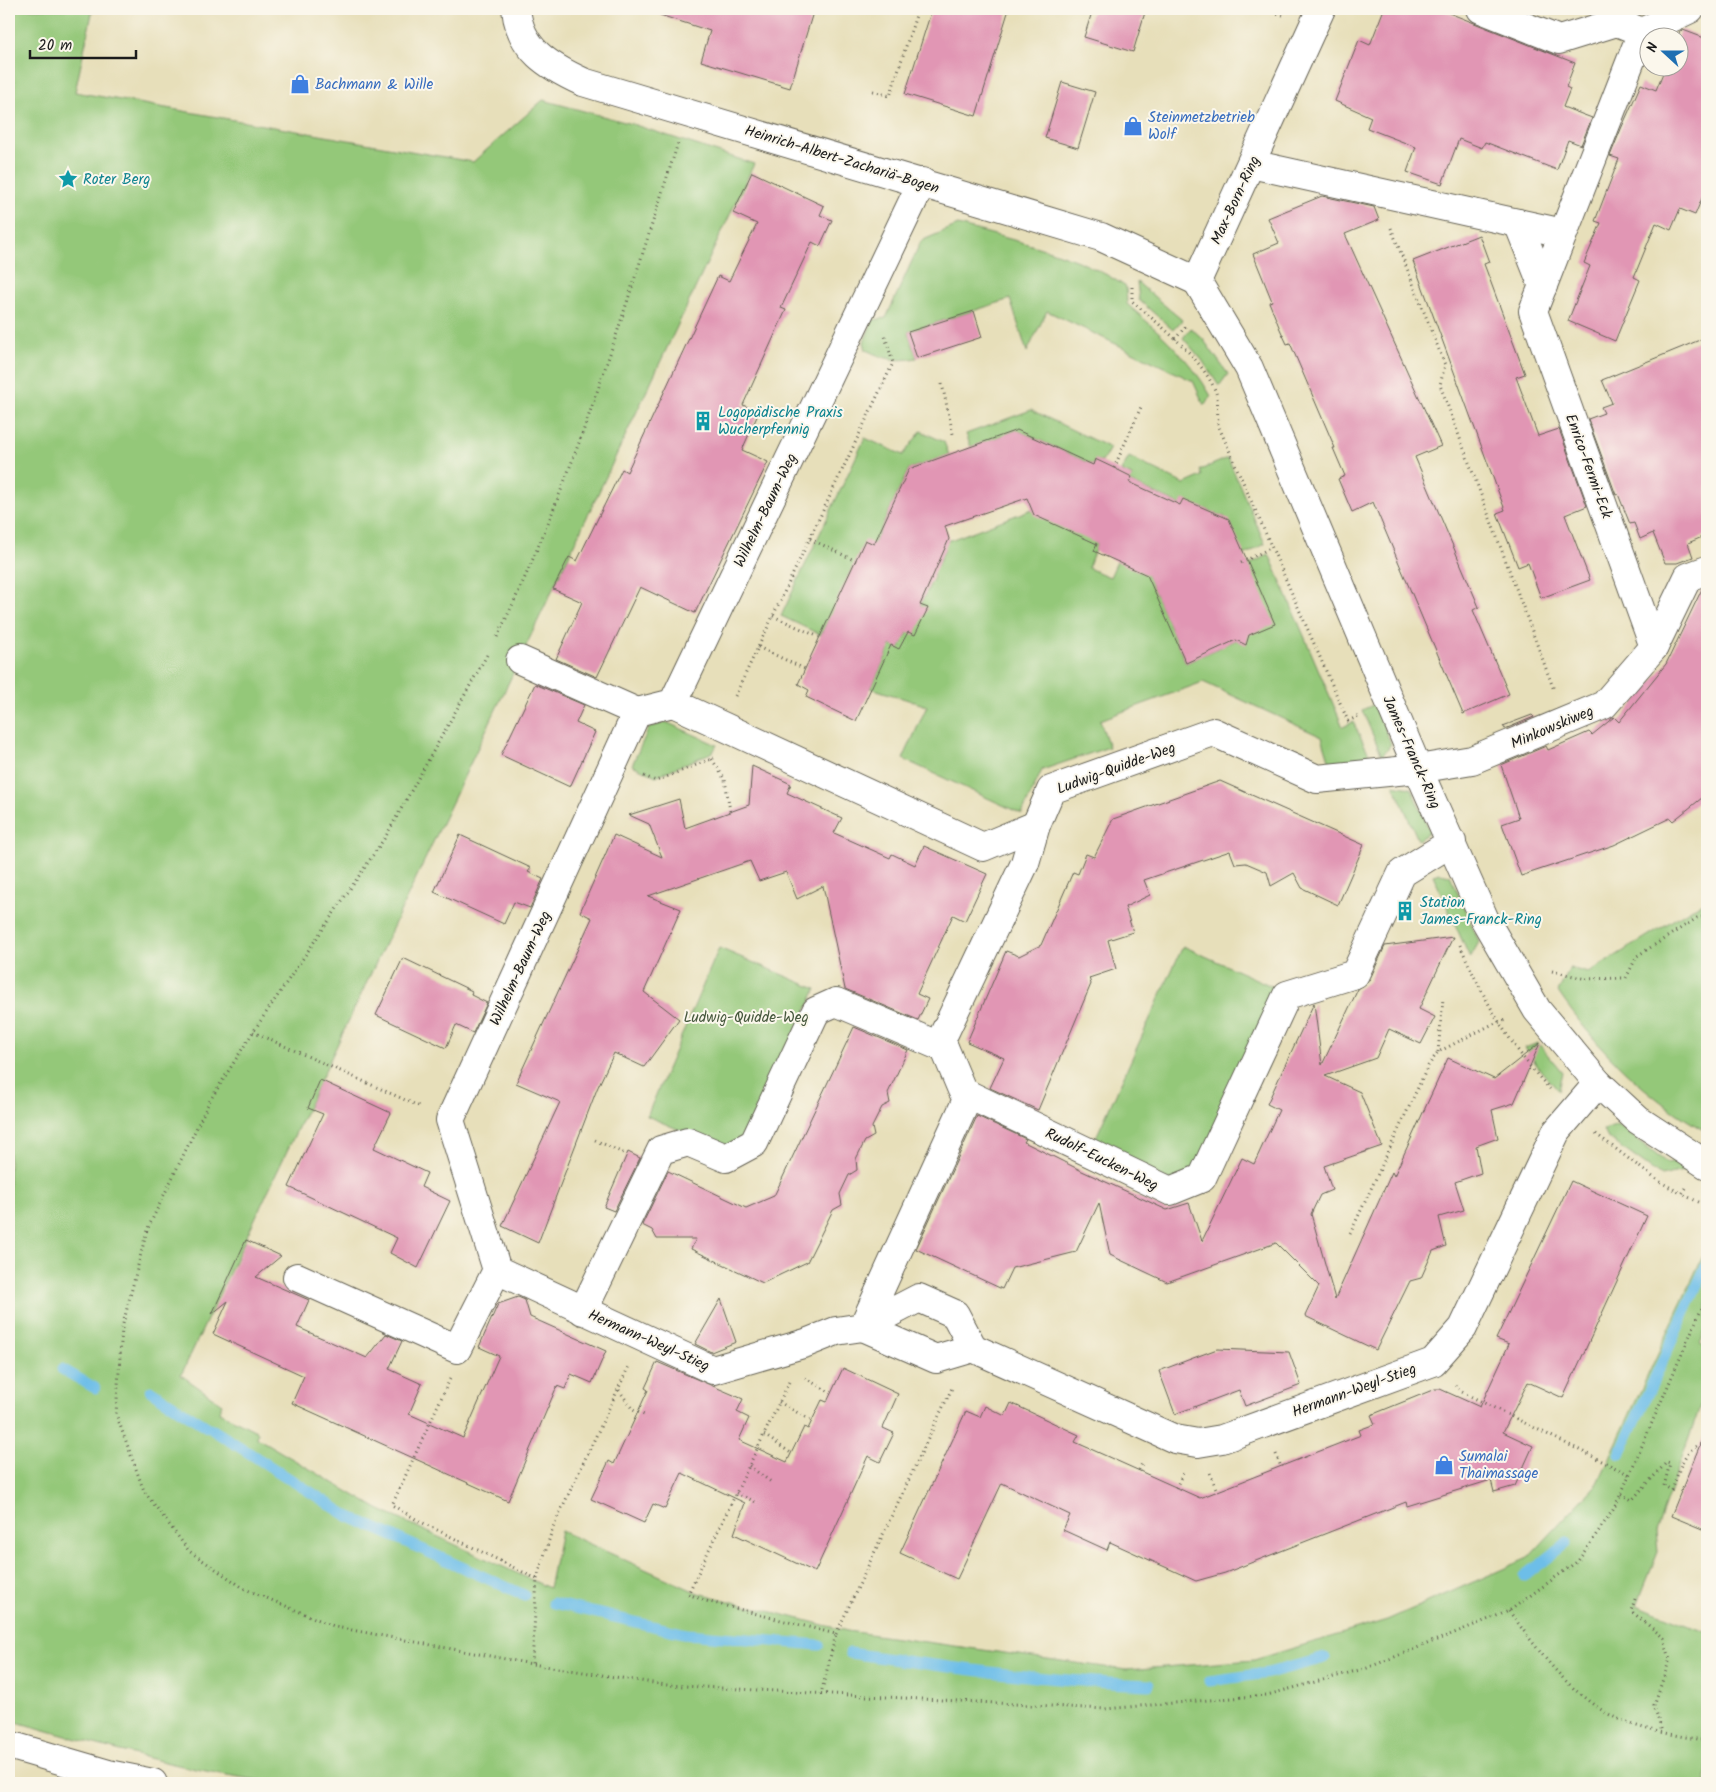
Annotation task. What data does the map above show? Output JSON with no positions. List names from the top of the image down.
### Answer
{
  "streets": {
    "street": [
      "Heinrich-Albert-Zachariä-Bogen",
      "Max-Born-Ring",
      "Enrico-Fermi-Eck",
      "Wilhelm-Baum-Weg",
      "Minkowskiweg",
      "James-Franck-Ring",
      "Ludwig-Quidde-Weg",
      "Rudolf-Eucken-Weg",
      "Hermann-Weyl-Stieg"
    ]
  },
  "crossings": [
    ["Heinrich-Albert-Zachariä-Bogen", "Max-Born-Ring"],
    ["Heinrich-Albert-Zachariä-Bogen", "Wilhelm-Baum-Weg"],
    ["Heinrich-Albert-Zachariä-Bogen", "James-Franck-Ring"],
    ["Max-Born-Ring", "James-Franck-Ring"],
    ["Enrico-Fermi-Eck", "Minkowskiweg"],
    ["Minkowskiweg", "James-Franck-Ring"],
    ["Minkowskiweg", "Ludwig-Quidde-Weg"],
    ["James-Franck-Ring", "Ludwig-Quidde-Weg"],
    ["James-Franck-Ring", "Rudolf-Eucken-Weg"],
    ["James-Franck-Ring", "Hermann-Weyl-Stieg"]
  ],
  "parks": ["Ludwig-Quidde-Weg"],
  "places": {
    "shop": ["Bachmann & Wille", "Steinmetzbetrieb Wolf", "Sumalai Thaimassage"],
    "place": ["Roter Berg"],
    "building": ["Logopädische Praxis Wucherpfennig", "Station James-Franck-Ring"]
  },
  "scale_bar": "20 m",
  "north": "left"
}
